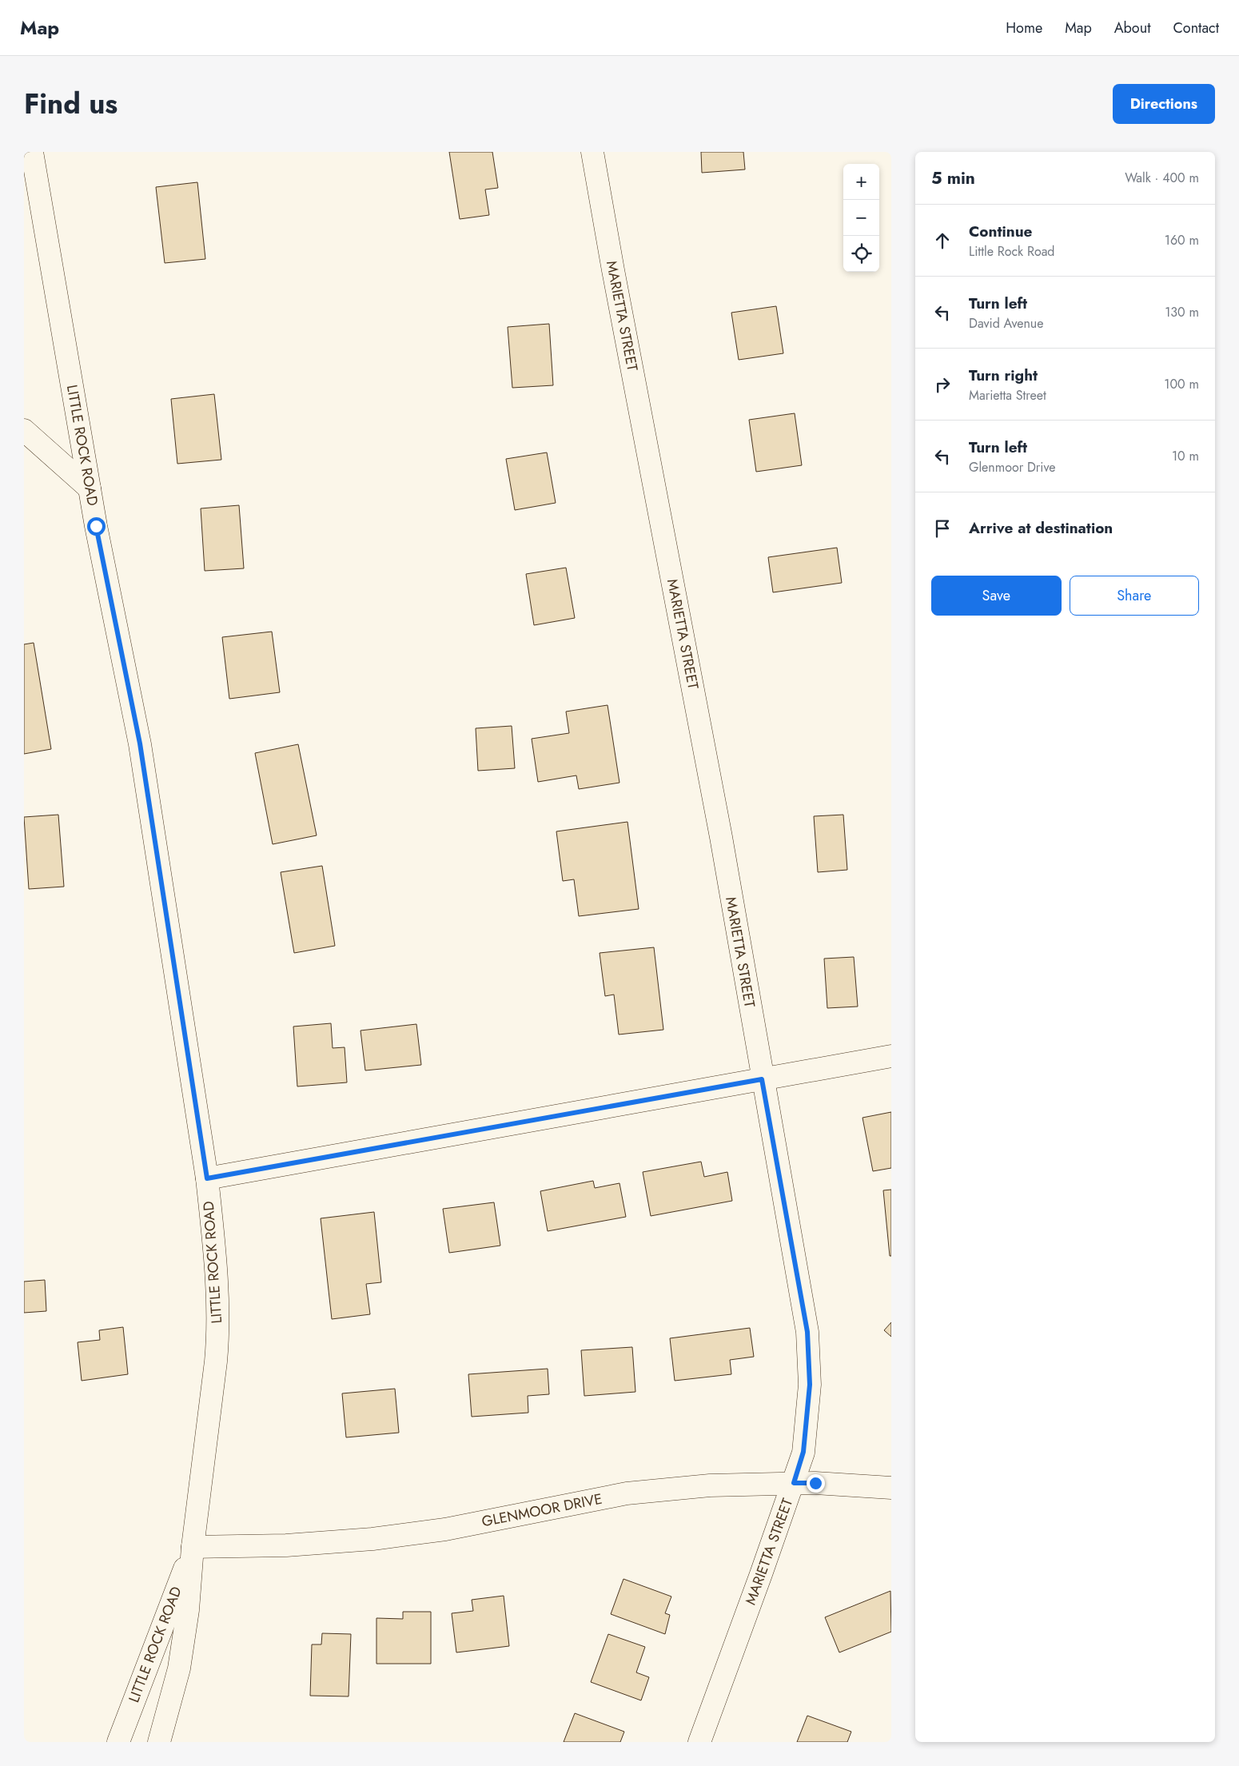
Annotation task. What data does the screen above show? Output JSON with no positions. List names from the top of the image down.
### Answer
{
  "streets": {
    "street": ["MARIETTA STREET", "LITTLE ROCK ROAD", "GLENMOOR DRIVE"]
  },
  "crossings": [
    ["MARIETTA STREET", "GLENMOOR DRIVE"],
    ["LITTLE ROCK ROAD", "GLENMOOR DRIVE"]
  ],
  "page": {
    "header": "Map",
    "nav": [
      "Home",
      "Map",
      "About",
      "Contact"
    ],
    "title": "Find us",
    "buttons": [
      "Directions",
      ["Save", "Share"]
    ],
    "heading": ["5 min", "Walk · 400 m"],
    "map_buttons": ["+", "−"],
    "list": [
      ["Continue", "Little Rock Road", "160 m"],
      ["Turn left", "David Avenue", "130 m"],
      ["Turn right", "Marietta Street", "100 m"],
      ["Turn left", "Glenmoor Drive", "10 m"],
      "Arrive at destination"
    ]
  }
}
